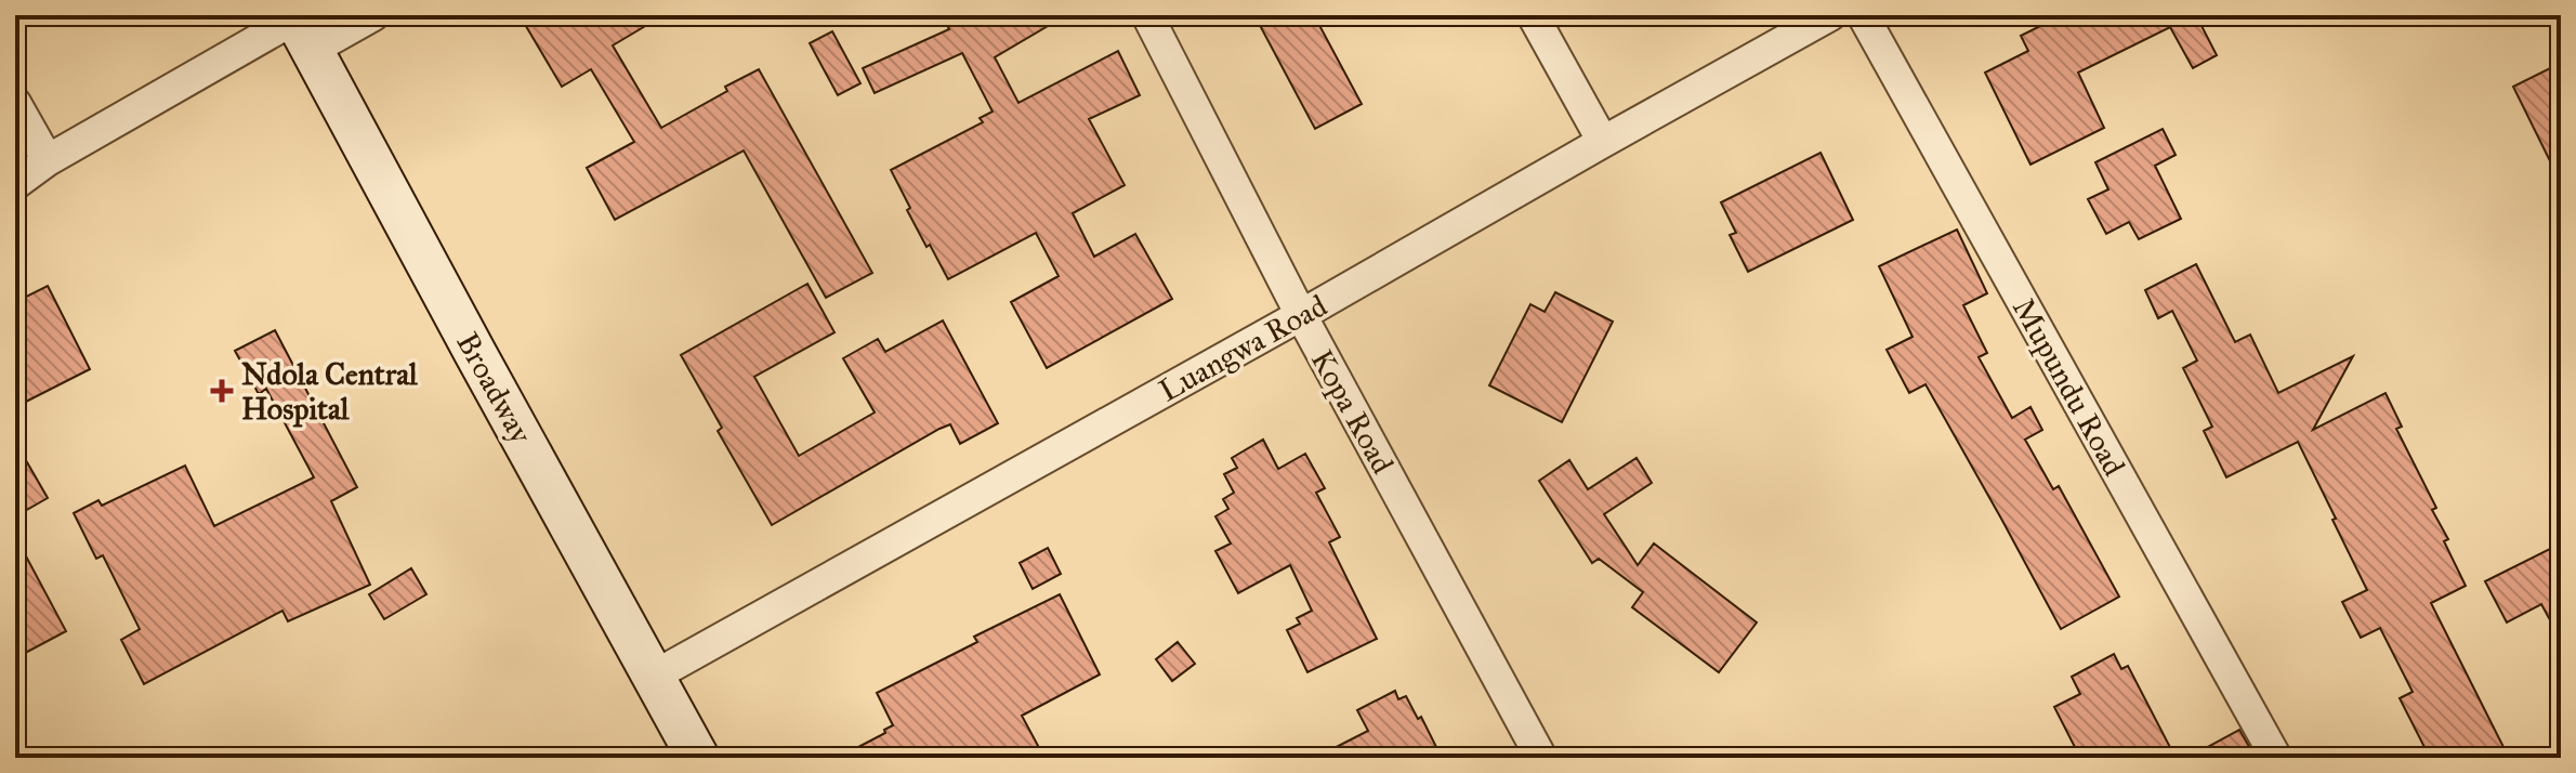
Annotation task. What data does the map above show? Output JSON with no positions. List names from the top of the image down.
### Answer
{
  "streets": {
    "main road": ["Broadway"],
    "street": ["Luangwa Road", "Mupundu Road", "Kopa Road"]
  },
  "crossings": [
    ["Luangwa Road", "Broadway"],
    ["Luangwa Road", "Kopa Road"]
  ],
  "places": {
    "health": ["Ndola Central Hospital"]
  }
}
